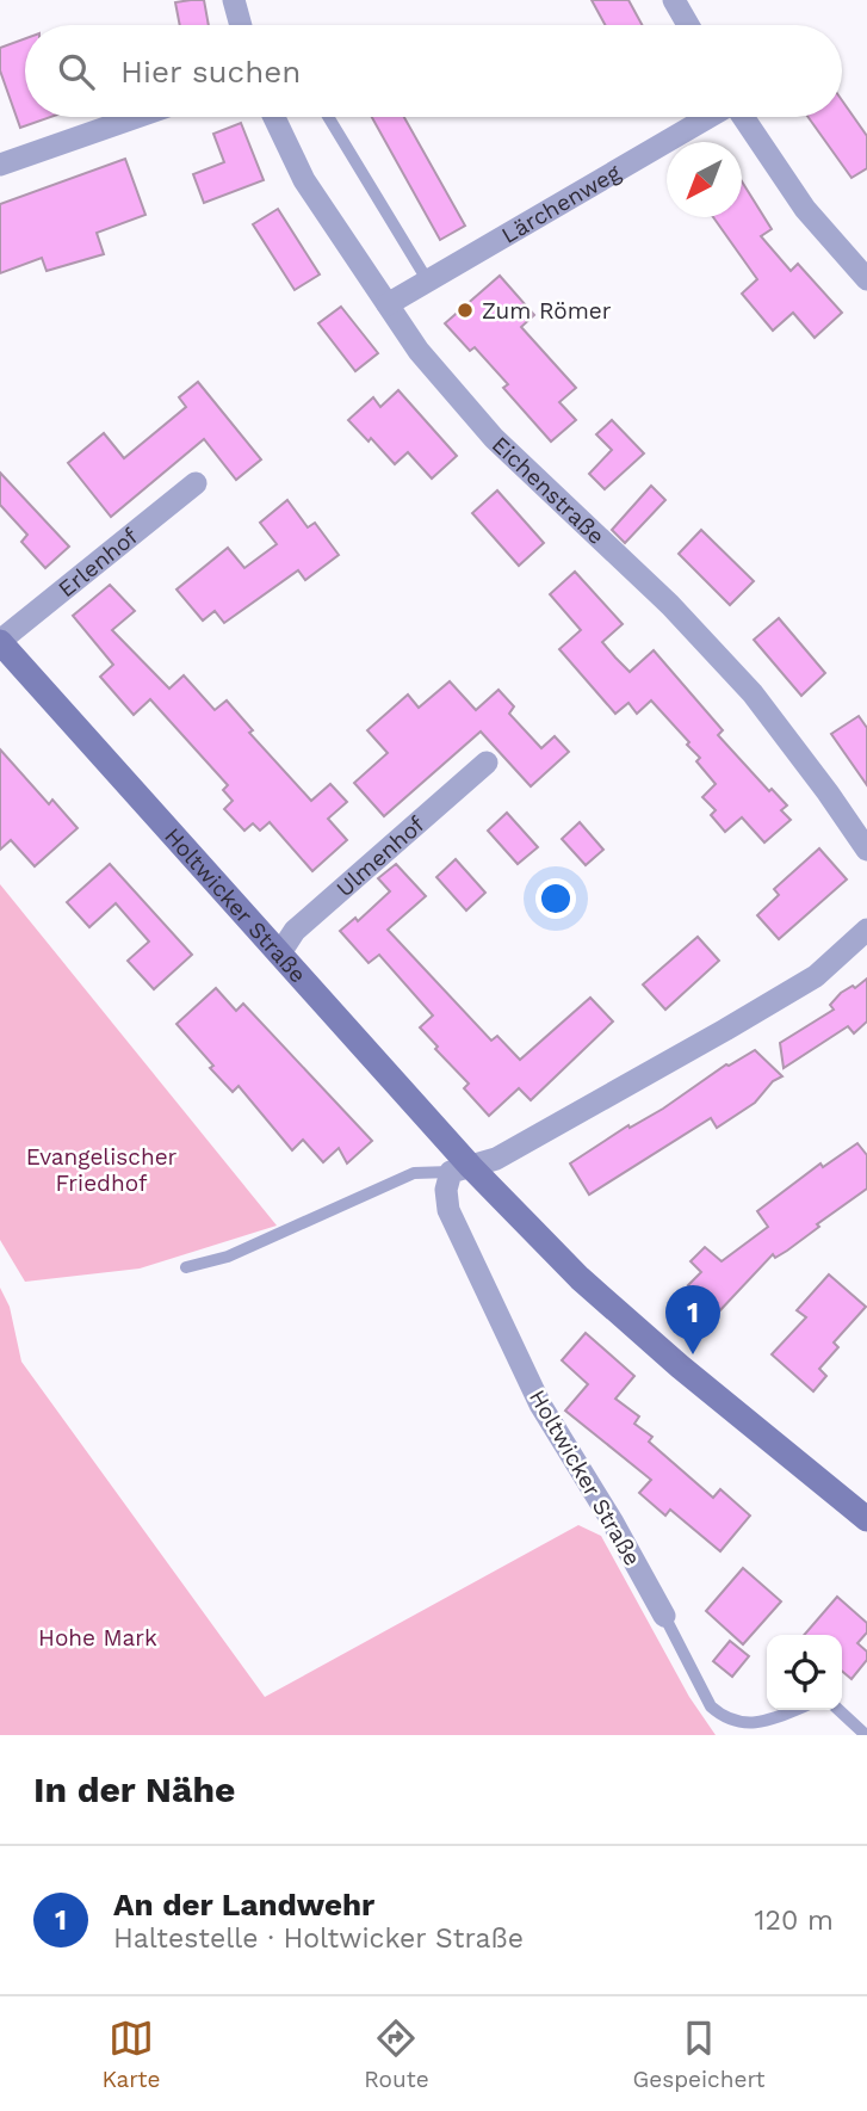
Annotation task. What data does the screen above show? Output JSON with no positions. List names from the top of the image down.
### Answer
{
  "streets": {
    "street": [
      "Lärchenweg",
      "Eichenstraße",
      "Erlenhof",
      "Ulmenhof",
      "Holtwicker Straße"
    ]
  },
  "crossings": [
    ["Lärchenweg", "Eichenstraße"],
    ["Erlenhof", "Holtwicker Straße"],
    ["Ulmenhof", "Holtwicker Straße"]
  ],
  "parks": ["Evangelischer Friedhof", "Hohe Mark"],
  "places": ["Zum Römer"],
  "north": "bottom left",
  "page": {
    "search": "Hier suchen",
    "pins": "1",
    "heading": "In der Nähe",
    "list": [
      {
        "mark": "1",
        "name": "An der Landwehr",
        "note": "Haltestelle · Holtwicker Straße",
        "value": "120 m"
      }
    ],
    "nav": ["Karte", "Route", "Gespeichert"]
  }
}
